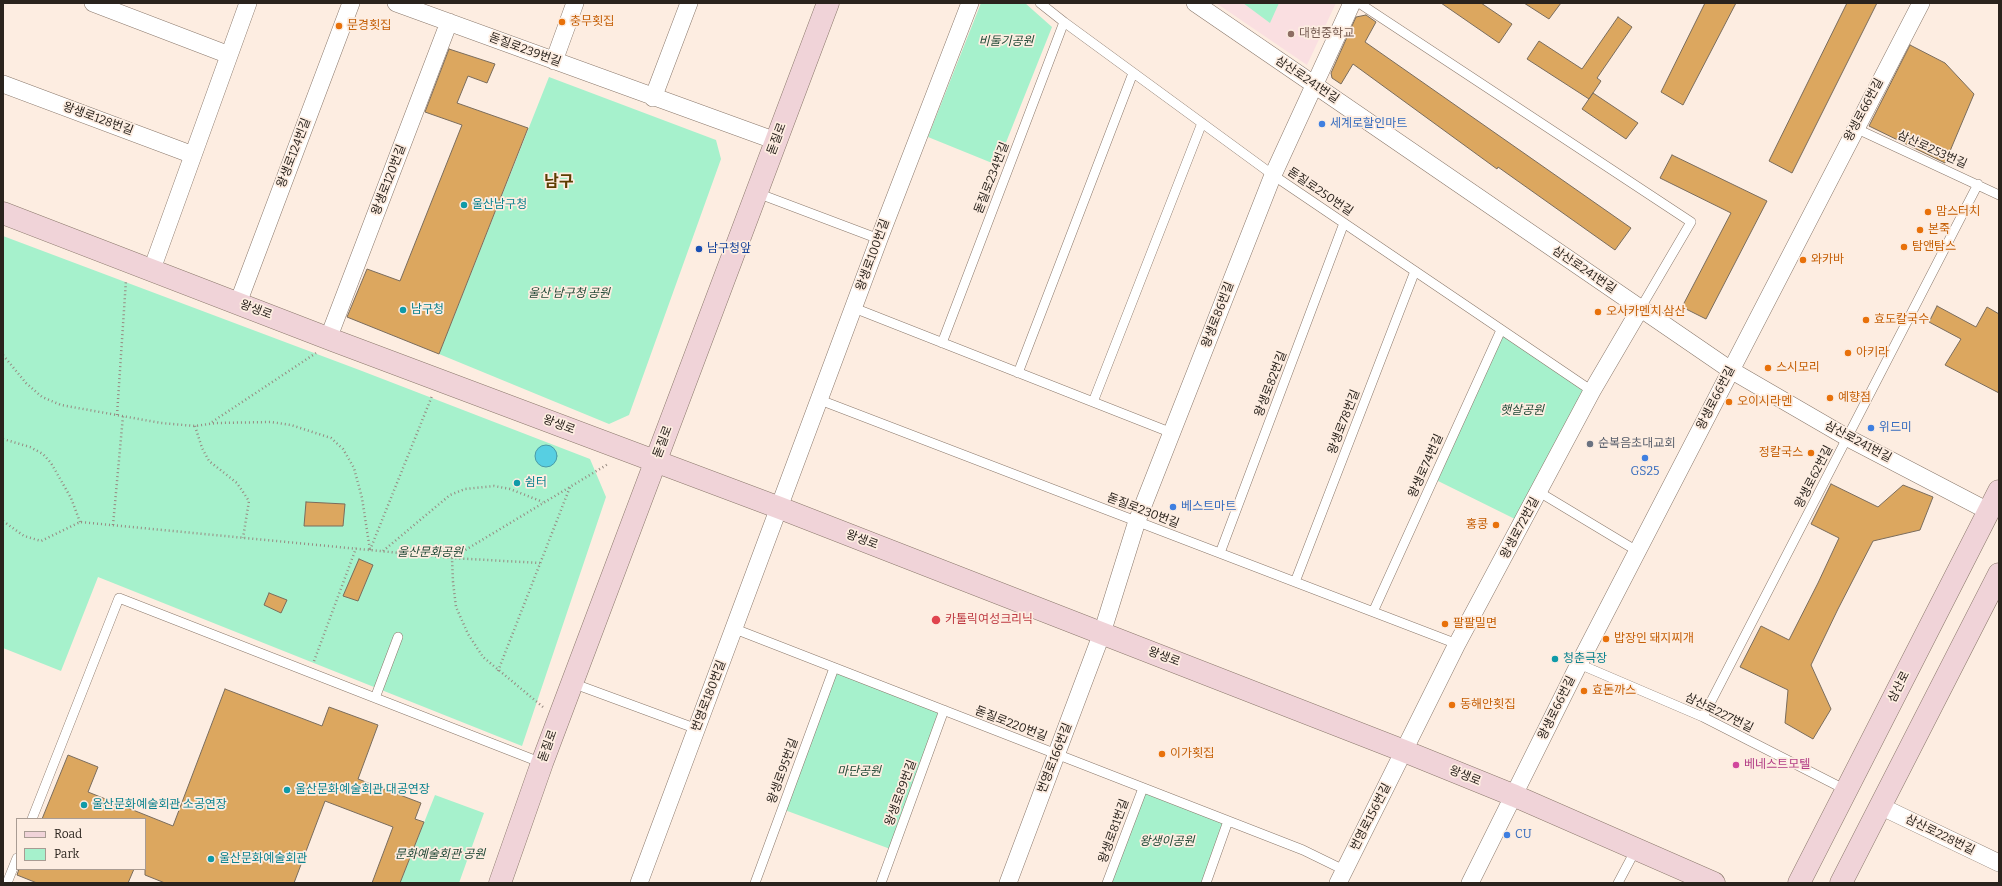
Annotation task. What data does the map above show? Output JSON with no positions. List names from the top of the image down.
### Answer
{
  "streets": {
    "main road": ["돋질로", "왕생로", "삼산로"],
    "street": [
      "돋질로239번길",
      "삼산로241번길",
      "왕생로66번길",
      "왕생로128번길",
      "왕생로124번길",
      "왕생로120번길",
      "왕생로100번길",
      "왕생로86번길",
      "왕생로72번길",
      "번영로180번길",
      "번영로166번길",
      "번영로156번길",
      "삼산로228번길"
    ],
    "lane": [
      "삼산로253번길",
      "돋질로234번길",
      "돋질로250번길",
      "왕생로82번길",
      "왕생로78번길",
      "왕생로74번길",
      "왕생로62번길",
      "돋질로230번길",
      "삼산로227번길",
      "돋질로220번길",
      "왕생로95번길",
      "왕생로89번길",
      "왕생로81번길"
    ]
  },
  "crossings": [
    ["돋질로239번길", "돋질로"],
    ["돋질로239번길", "왕생로120번길"],
    ["삼산로241번길", "왕생로66번길"],
    ["삼산로241번길", "왕생로86번길"],
    ["삼산로241번길", "왕생로62번길"],
    ["삼산로241번길", "왕생로72번길"],
    ["삼산로241번길", "삼산로"],
    ["왕생로66번길", "삼산로253번길"],
    ["왕생로66번길", "왕생로"],
    ["왕생로66번길", "삼산로227번길"],
    ["돋질로", "왕생로"],
    ["삼산로253번길", "왕생로62번길"],
    ["왕생로124번길", "왕생로"],
    ["돋질로234번길", "돋질로250번길"],
    ["왕생로120번길", "왕생로"],
    ["돋질로250번길", "왕생로86번길"],
    ["돋질로250번길", "왕생로82번길"],
    ["돋질로250번길", "왕생로78번길"],
    ["돋질로250번길", "왕생로74번길"],
    ["돋질로250번길", "왕생로72번길"],
    ["왕생로100번길", "왕생로"],
    ["왕생로100번길", "돋질로230번길"],
    ["왕생로100번길", "번영로180번길"],
    ["왕생로", "왕생로86번길"],
    ["왕생로", "왕생로72번길"],
    ["왕생로", "번영로180번길"],
    ["왕생로", "번영로166번길"],
    ["왕생로", "번영로156번길"],
    ["왕생로86번길", "돋질로230번길"],
    ["왕생로86번길", "번영로166번길"],
    ["왕생로82번길", "돋질로230번길"],
    ["왕생로78번길", "돋질로230번길"],
    ["왕생로74번길", "돋질로230번길"],
    ["왕생로62번길", "삼산로227번길"],
    ["돋질로230번길", "왕생로72번길"],
    ["왕생로72번길", "번영로156번길"],
    ["삼산로", "삼산로227번길"],
    ["번영로180번길", "돋질로220번길"],
    ["돋질로220번길", "번영로166번길"],
    ["돋질로220번길", "왕생로95번길"],
    ["돋질로220번길", "왕생로89번길"],
    ["돋질로220번길", "번영로156번길"],
    ["돋질로220번길", "왕생로81번길"]
  ],
  "districts": ["남구"],
  "parks": [
    "비둘기공원",
    "울산 남구청 공원",
    "햇살공원",
    "울산문화공원",
    "마단공원",
    "왕생이공원",
    "문화예술회관 공원"
  ],
  "places": [
    "충무횟집",
    "문경횟집",
    "대현중학교",
    "세계로할인마트",
    "울산남구청",
    "맘스터치",
    "본죽",
    "탐앤탐스",
    "남구청앞",
    "와카바",
    "남구청",
    "오사카멘치 삼산",
    "효도칼국수",
    "아키라",
    "스시모리",
    "예향점",
    "오이시라멘",
    "위드미",
    "순복음초대교회",
    "정칼국스",
    "GS25",
    "쉼터",
    "베스트마트",
    "홍콩",
    "카톨릭여성크리닉",
    "팔팔밀면",
    "밥장인 돼지찌개",
    "청춘극장",
    "효돈까스",
    "동해안횟집",
    "이가횟집",
    "베네스트모텔",
    "울산문화예술회관 대공연장",
    "울산문화예술회관 소공연장",
    "CU",
    "울산문화예술회관"
  ],
  "legend": ["Road", "Park"]
}
